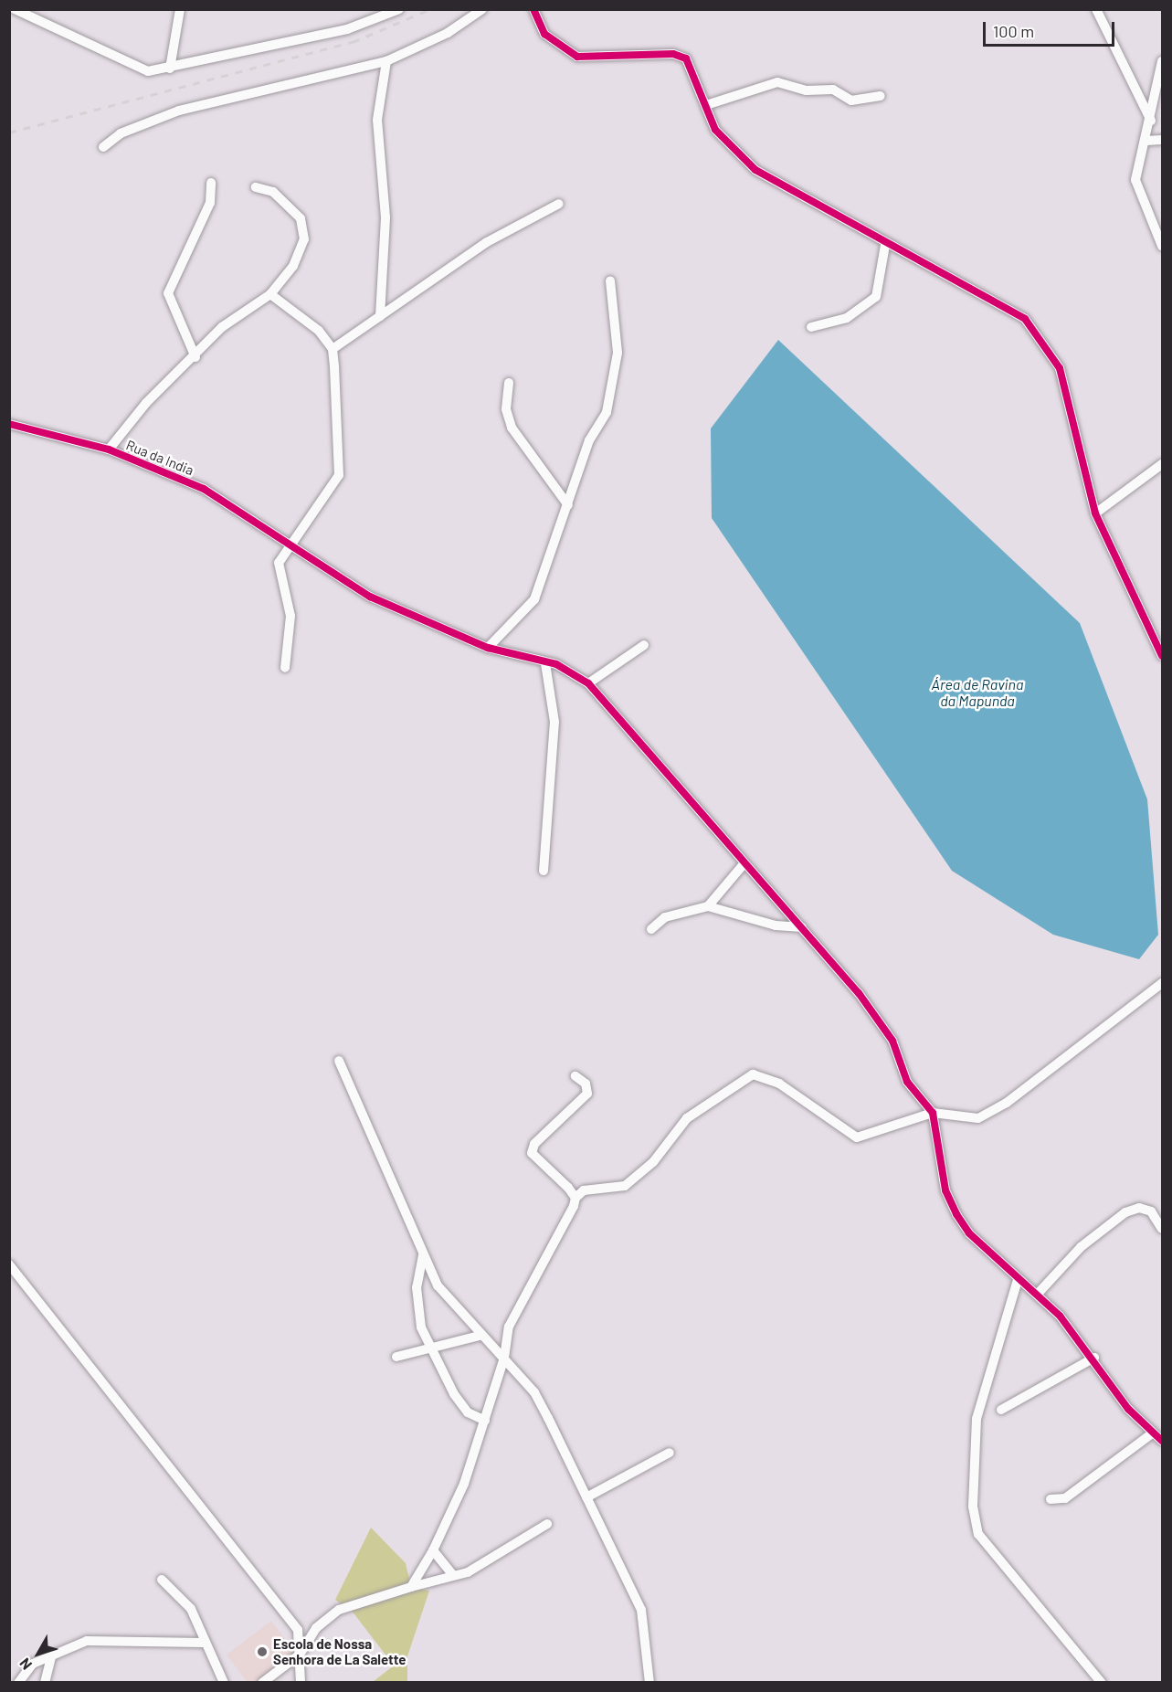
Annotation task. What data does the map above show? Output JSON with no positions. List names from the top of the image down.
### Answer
{
  "streets": {
    "street": ["Rua da India"]
  },
  "water": ["Área de Ravina da Mapunda"],
  "places": ["Escola de Nossa Senhora de La Salette"],
  "scale_bar": "100 m",
  "north": "bottom left"
}
